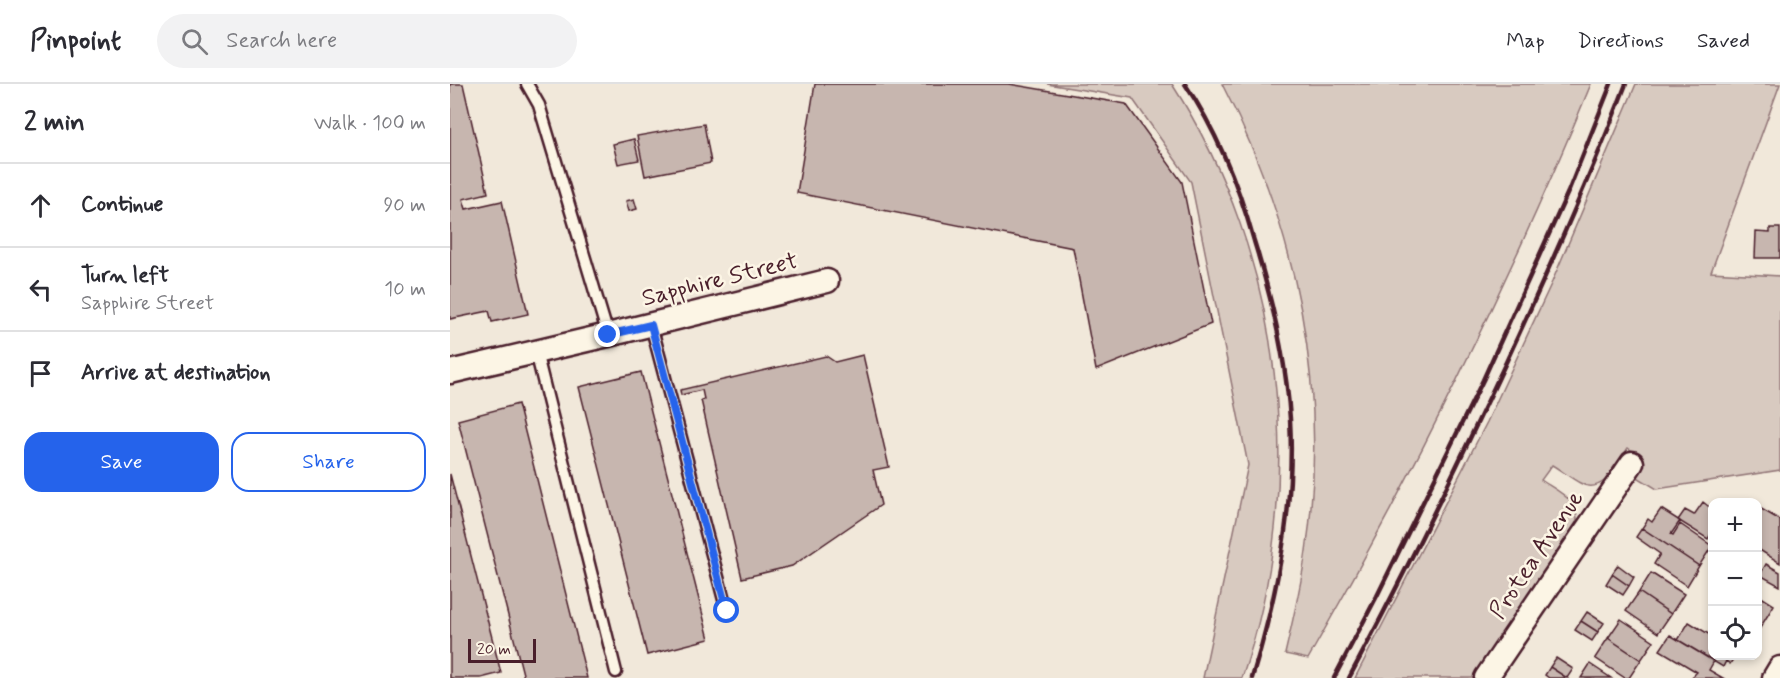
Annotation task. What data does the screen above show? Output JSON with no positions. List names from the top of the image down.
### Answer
{
  "streets": {
    "street": ["Sapphire Street", "Protea Avenue"]
  },
  "scale_bar": "20 m",
  "page": {
    "header": "Pinpoint",
    "search": "Search here",
    "nav": ["Map", "Directions", "Saved"],
    "heading": ["2 min", "Walk · 100 m"],
    "list": [
      ["Continue", "90 m"],
      ["Turn left", "Sapphire Street", "10 m"],
      "Arrive at destination"
    ],
    "buttons": ["Save", "Share"],
    "map_buttons": ["+", "−"],
    "scale": "20 m"
  }
}
